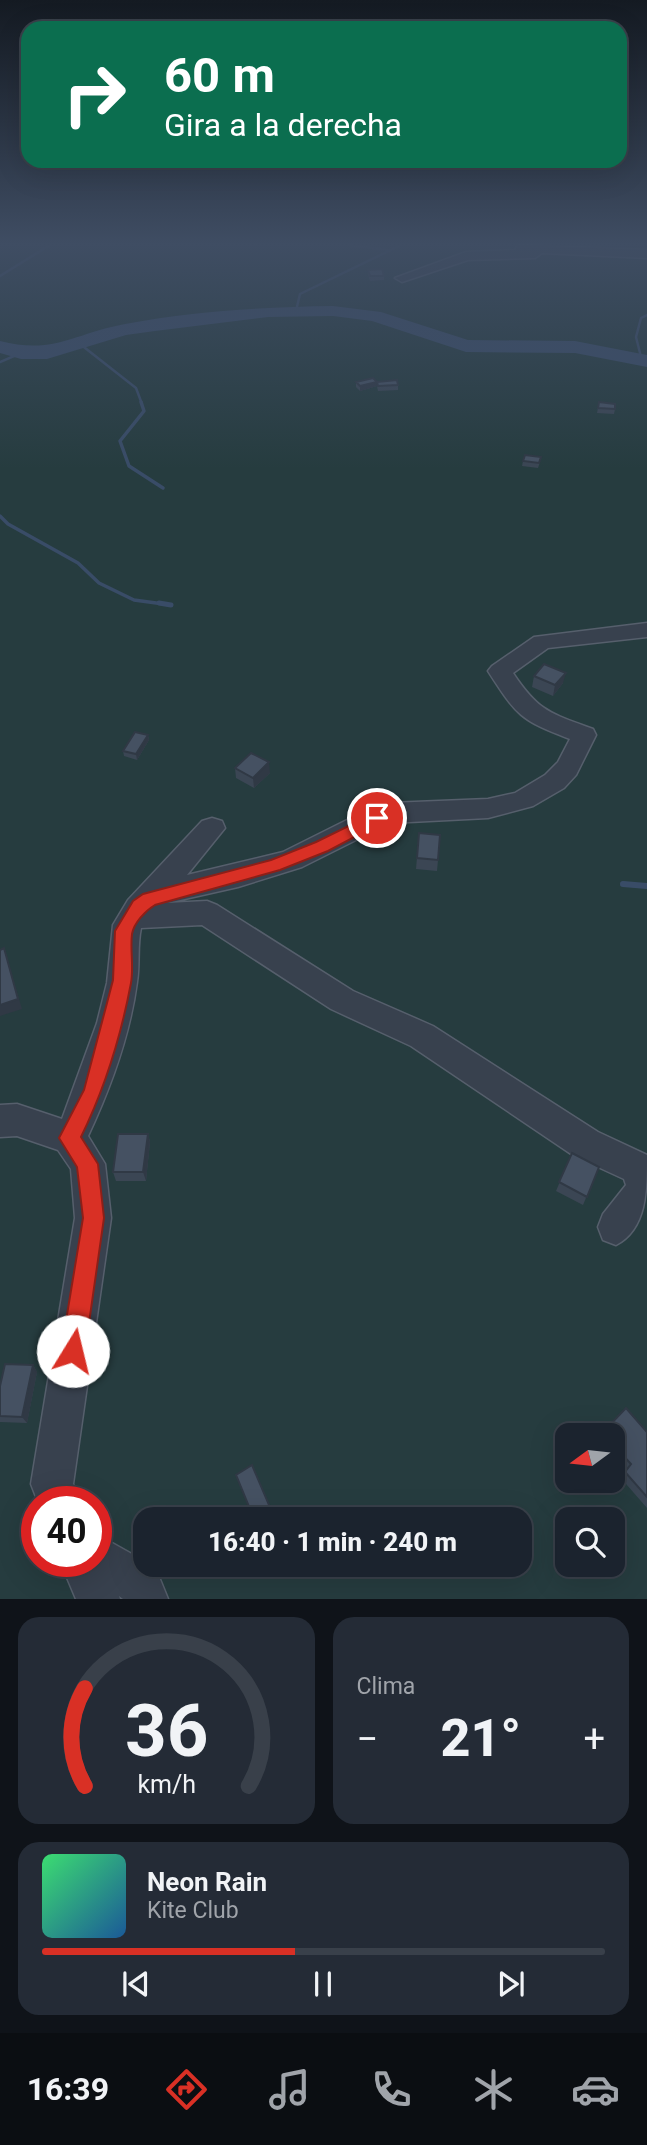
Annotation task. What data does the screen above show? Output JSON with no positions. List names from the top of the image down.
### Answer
{
  "north": "left",
  "page": {
    "turn": ["60 m", "Gira a la derecha"],
    "limit": "40",
    "trip": "16:40 · 1 min · 240 m",
    "tile": "Clima",
    "heat": ["−", "21°", "+"],
    "song": ["Neon Rain", "Kite Club"],
    "tabs": "16:39",
    "gauge": ["36", "km/h"]
  }
}
